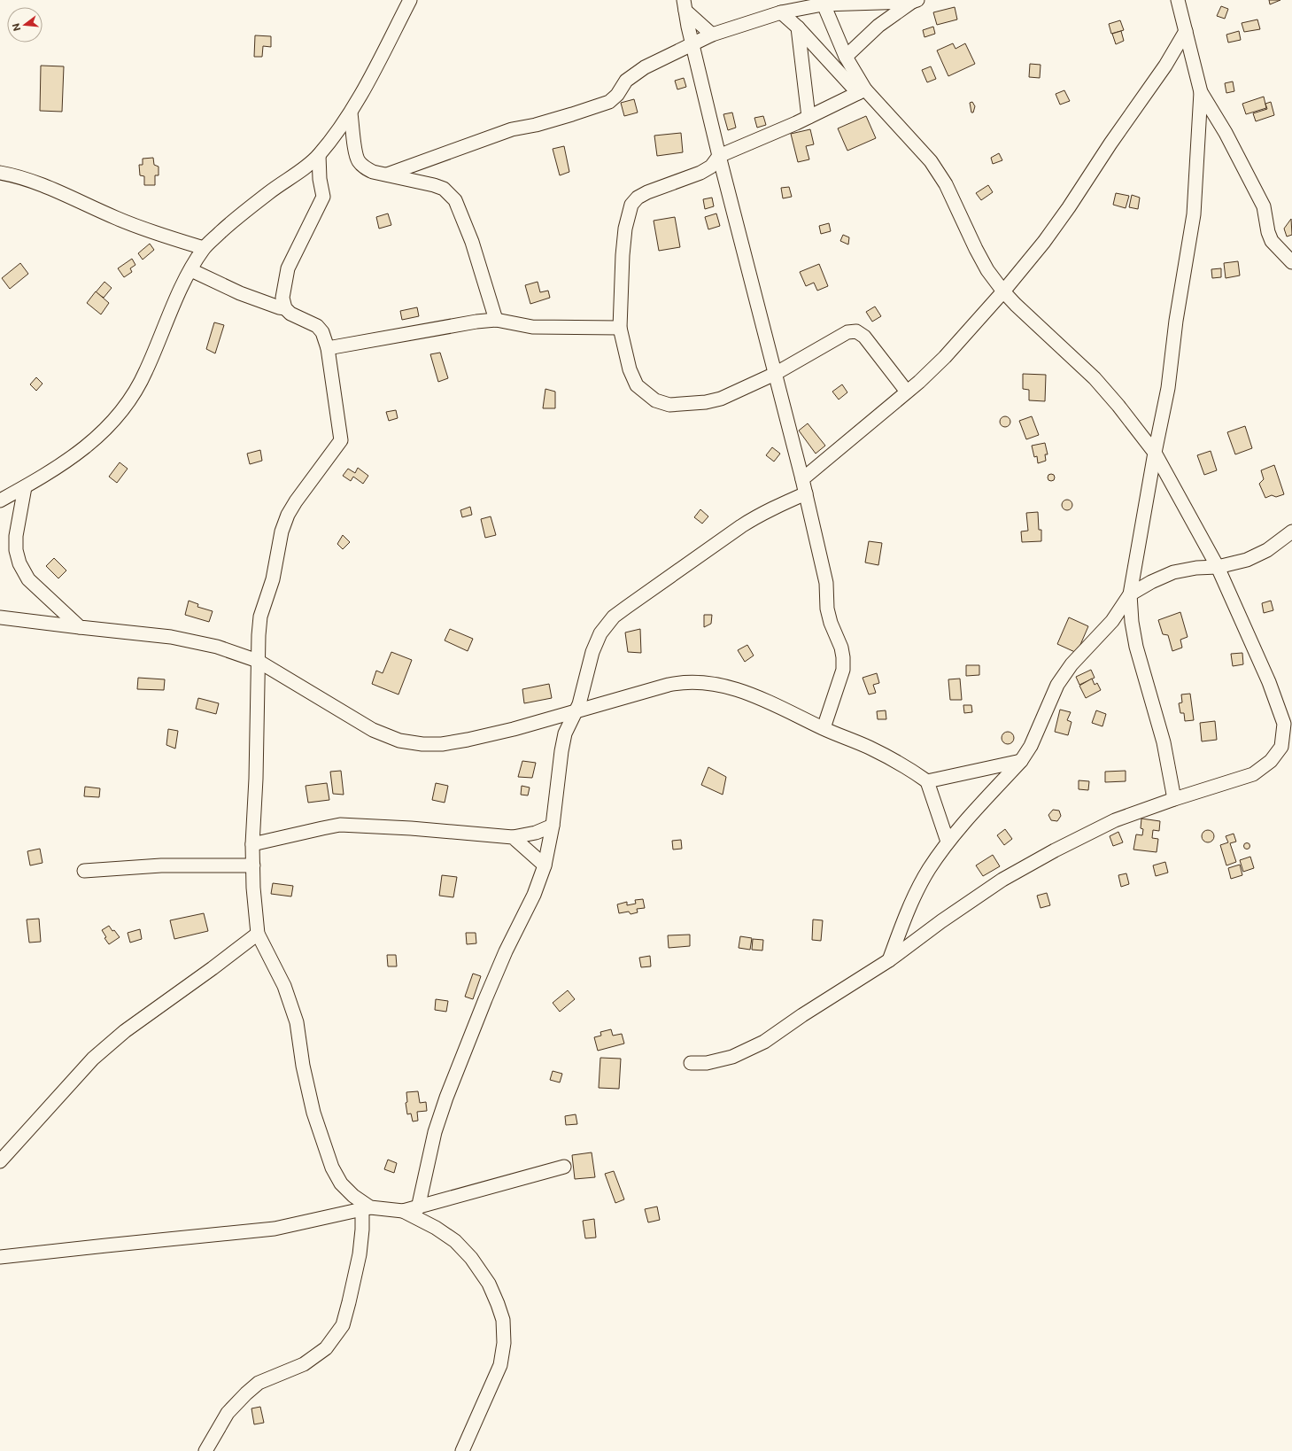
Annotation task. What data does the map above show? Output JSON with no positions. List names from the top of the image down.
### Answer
{
  "north": "left"
}
